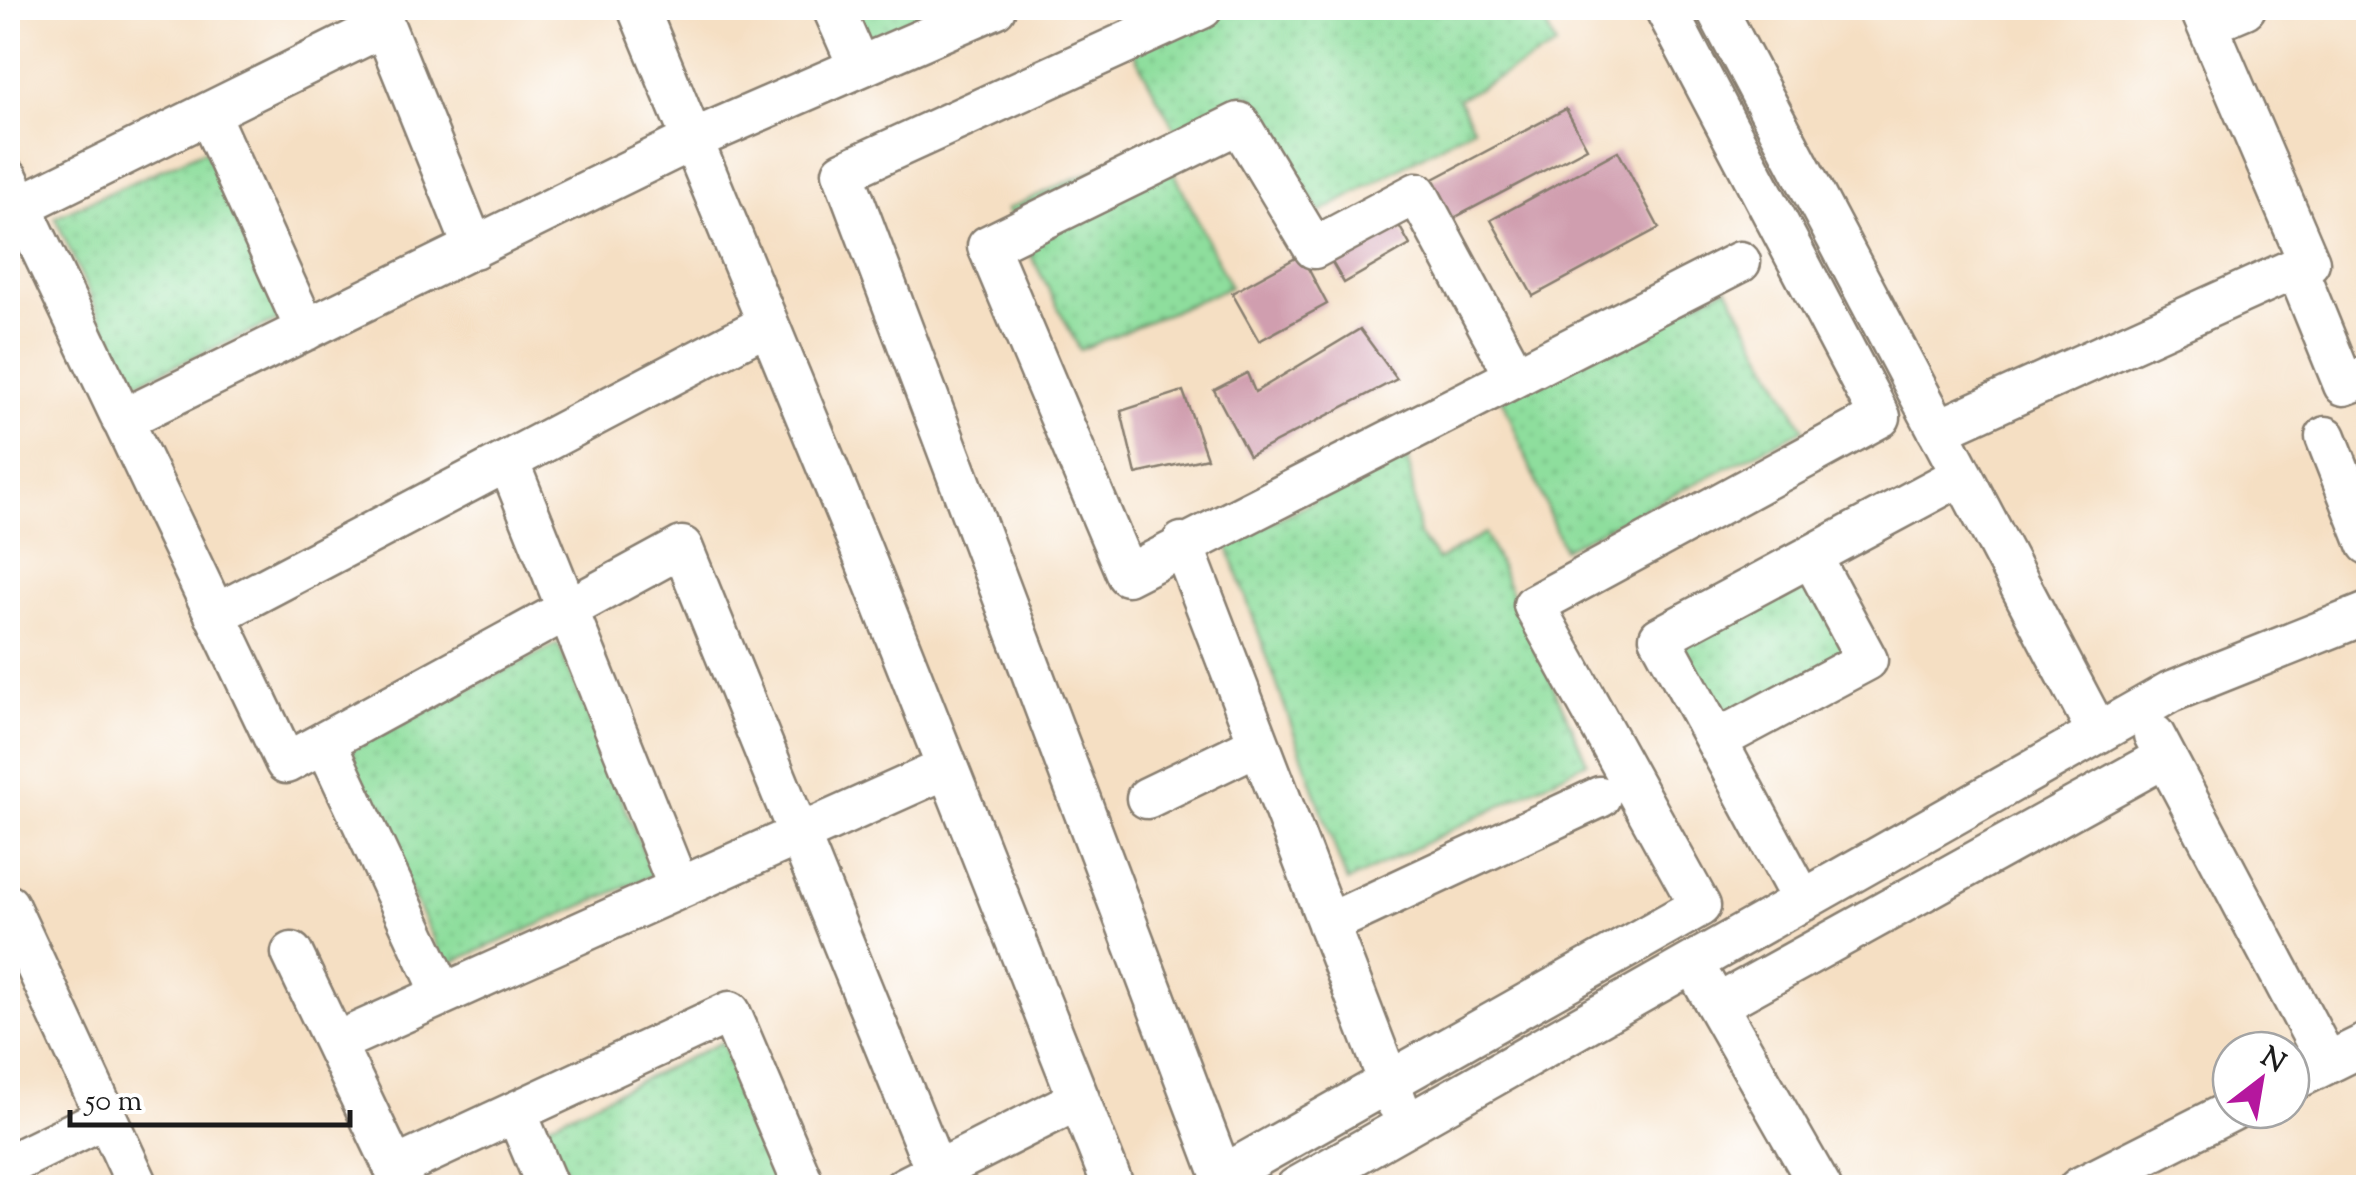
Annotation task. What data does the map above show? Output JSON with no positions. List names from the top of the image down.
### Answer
{
  "scale_bar": "50 m",
  "north": "top right"
}
